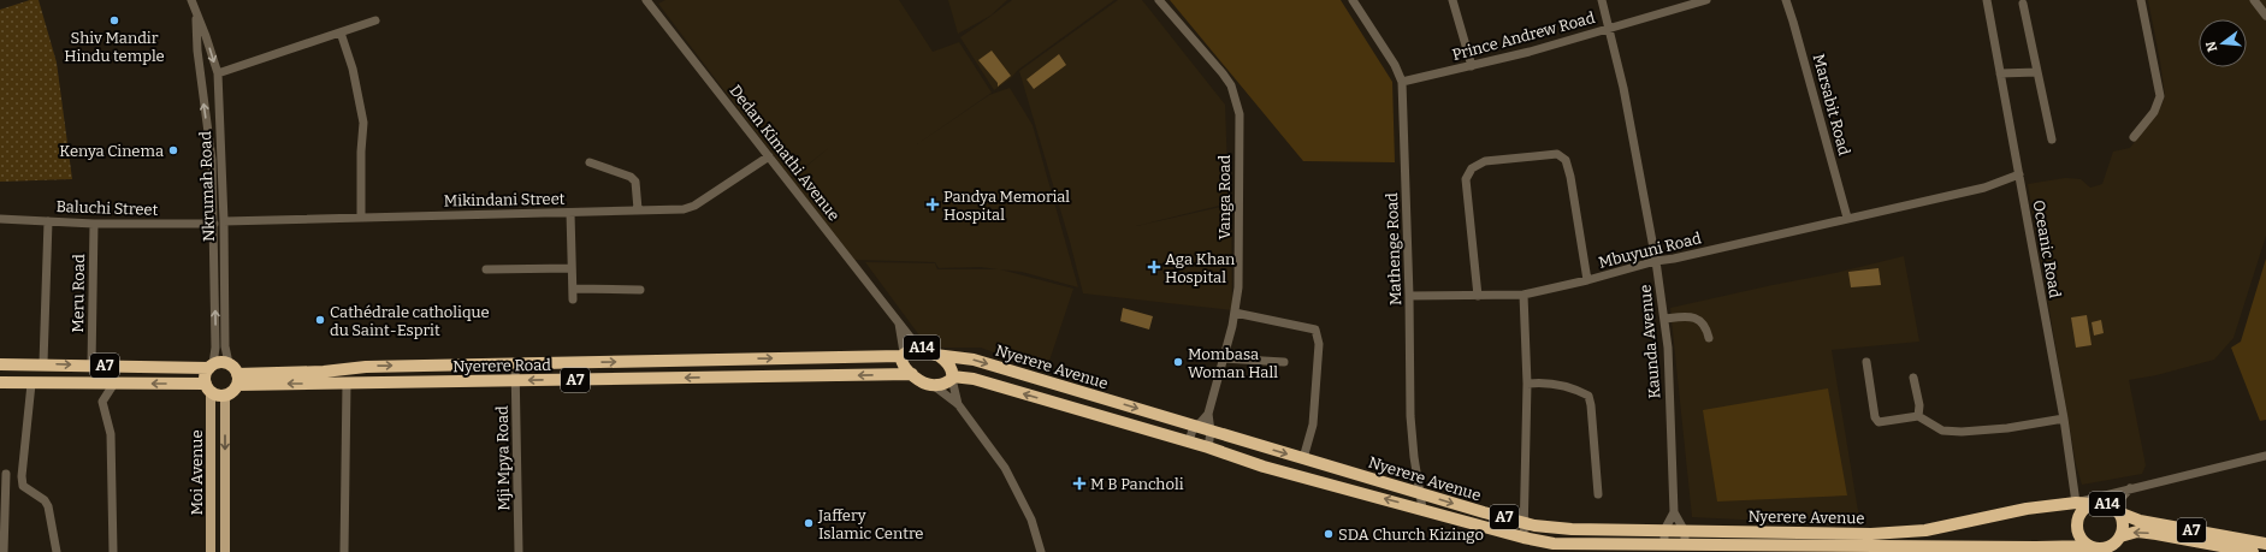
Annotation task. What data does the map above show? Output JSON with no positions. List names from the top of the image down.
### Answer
{
  "streets": {
    "highway": [
      "A14",
      "A7",
      "Nyerere Road",
      "Nyerere Avenue"
    ],
    "main road": ["Moi Avenue"],
    "street": [
      "Prince Andrew Road",
      "Marsabit Road",
      "Dedan Kimathi Avenue",
      "Nkrumah Road",
      "Vanga Road",
      "Mikindani Street",
      "Baluchi Street",
      "Mathenge Road",
      "Oceanic Road",
      "Mbuyuni Road",
      "Meru Road",
      "Kaunda Avenue",
      "Mji Mpya Road"
    ]
  },
  "crossings": [
    ["Prince Andrew Road", "Mathenge Road"],
    ["Prince Andrew Road", "Kaunda Avenue"],
    ["Marsabit Road", "Mbuyuni Road"],
    ["Dedan Kimathi Avenue", "Mikindani Street"],
    ["Dedan Kimathi Avenue", "A14"],
    ["Dedan Kimathi Avenue", "Nyerere Road"],
    ["Nkrumah Road", "Mikindani Street"],
    ["Nkrumah Road", "Baluchi Street"],
    ["Nkrumah Road", "A7"],
    ["Nkrumah Road", "Nyerere Road"],
    ["Nkrumah Road", "Moi Avenue"],
    ["Vanga Road", "Nyerere Avenue"],
    ["Baluchi Street", "Meru Road"],
    ["Mathenge Road", "Mbuyuni Road"],
    ["Mathenge Road", "Nyerere Avenue"],
    ["Oceanic Road", "Mbuyuni Road"],
    ["Oceanic Road", "Nyerere Avenue"],
    ["Mbuyuni Road", "Kaunda Avenue"],
    ["Meru Road", "A7"],
    ["Kaunda Avenue", "Nyerere Avenue"],
    ["A14", "A7"],
    ["A14", "Nyerere Road"],
    ["A14", "Nyerere Avenue"],
    ["A7", "Nyerere Road"],
    ["A7", "Nyerere Avenue"],
    ["A7", "Moi Avenue"],
    ["Nyerere Road", "Mji Mpya Road"],
    ["Nyerere Road", "Moi Avenue"]
  ],
  "places": {
    "other": [
      "Shiv Mandir Hindu temple",
      "Kenya Cinema",
      "Cathédrale catholique du Saint-Esprit",
      "Mombasa Woman Hall",
      "Jaffery Islamic Centre",
      "SDA Church Kizingo"
    ],
    "health": ["Pandya Memorial Hospital", "Aga Khan Hospital", "M B Pancholi"]
  },
  "north": "left"
}
